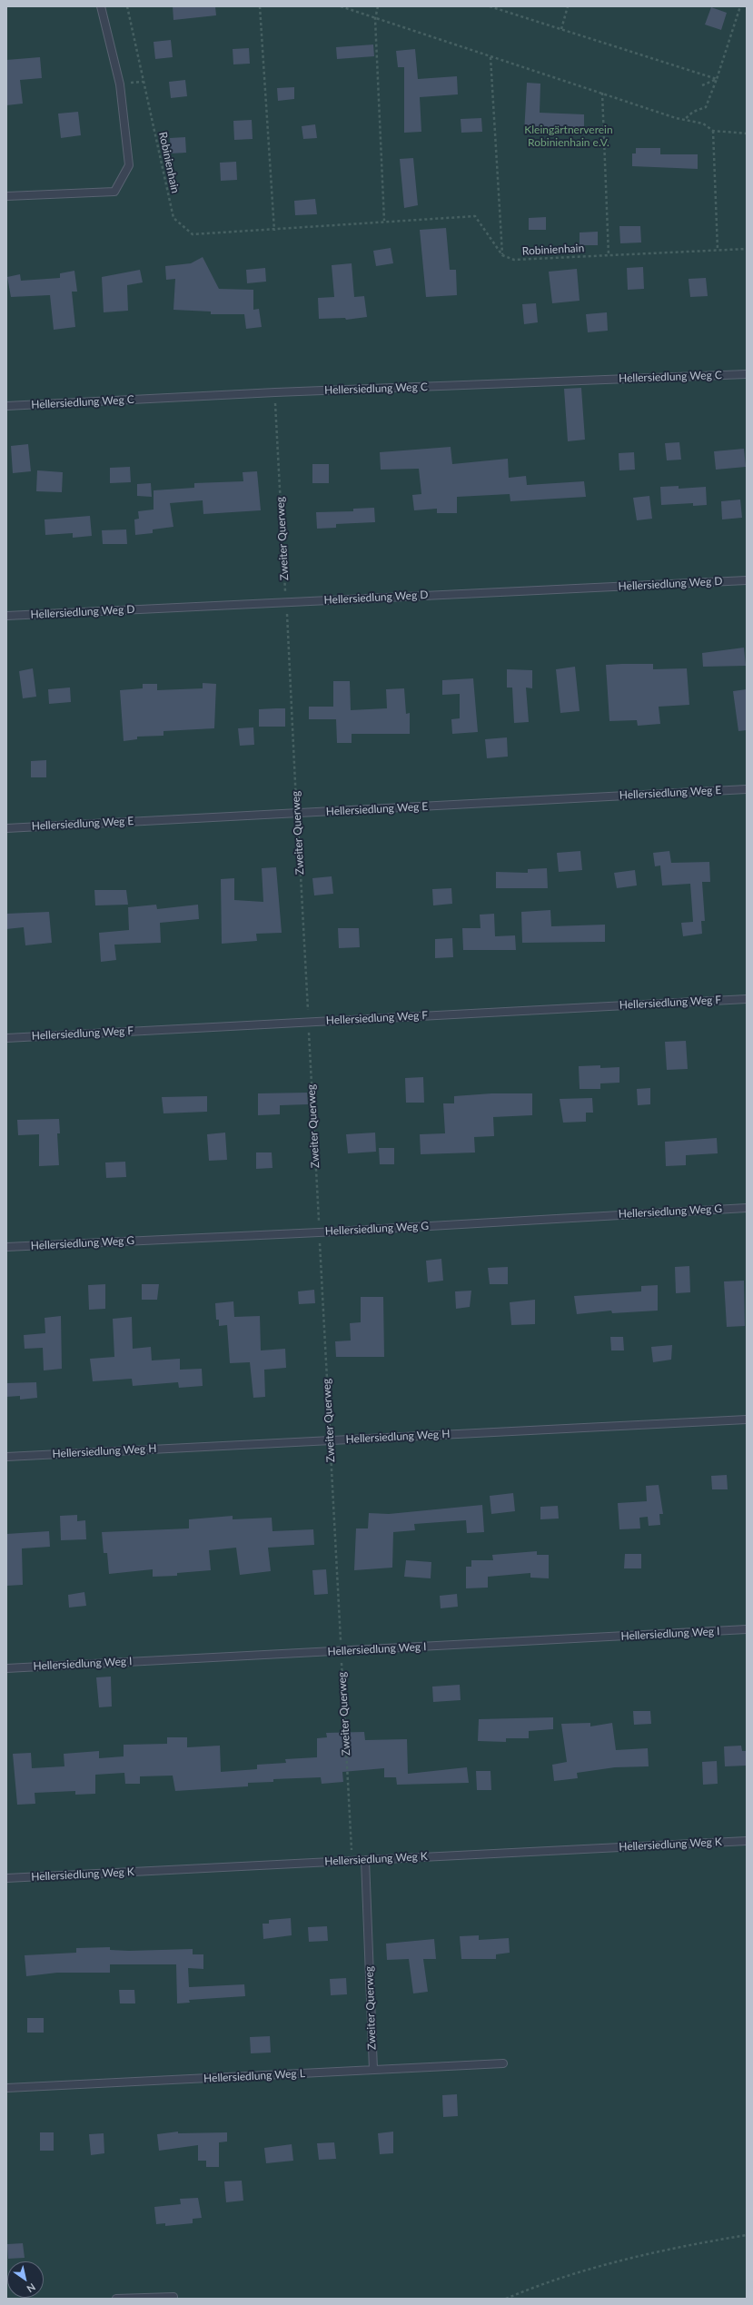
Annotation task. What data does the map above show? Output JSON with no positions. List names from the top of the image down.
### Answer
{
  "streets": {
    "lane": [
      "Hellersiedlung Weg C",
      "Zweiter Querweg",
      "Hellersiedlung Weg D",
      "Hellersiedlung Weg E",
      "Hellersiedlung Weg F",
      "Hellersiedlung Weg G",
      "Hellersiedlung Weg H",
      "Hellersiedlung Weg I",
      "Hellersiedlung Weg K",
      "Hellersiedlung Weg L"
    ],
    "path": ["Robinienhain"]
  },
  "crossings": [
    ["Hellersiedlung Weg C", "Zweiter Querweg"],
    ["Zweiter Querweg", "Hellersiedlung Weg D"],
    ["Zweiter Querweg", "Hellersiedlung Weg E"],
    ["Zweiter Querweg", "Hellersiedlung Weg F"],
    ["Zweiter Querweg", "Hellersiedlung Weg G"],
    ["Zweiter Querweg", "Hellersiedlung Weg H"],
    ["Zweiter Querweg", "Hellersiedlung Weg I"],
    ["Zweiter Querweg", "Hellersiedlung Weg K"],
    ["Zweiter Querweg", "Hellersiedlung Weg L"]
  ],
  "parks": ["Kleingärtnerverein Robinienhain e.V."],
  "north": "bottom right"
}
